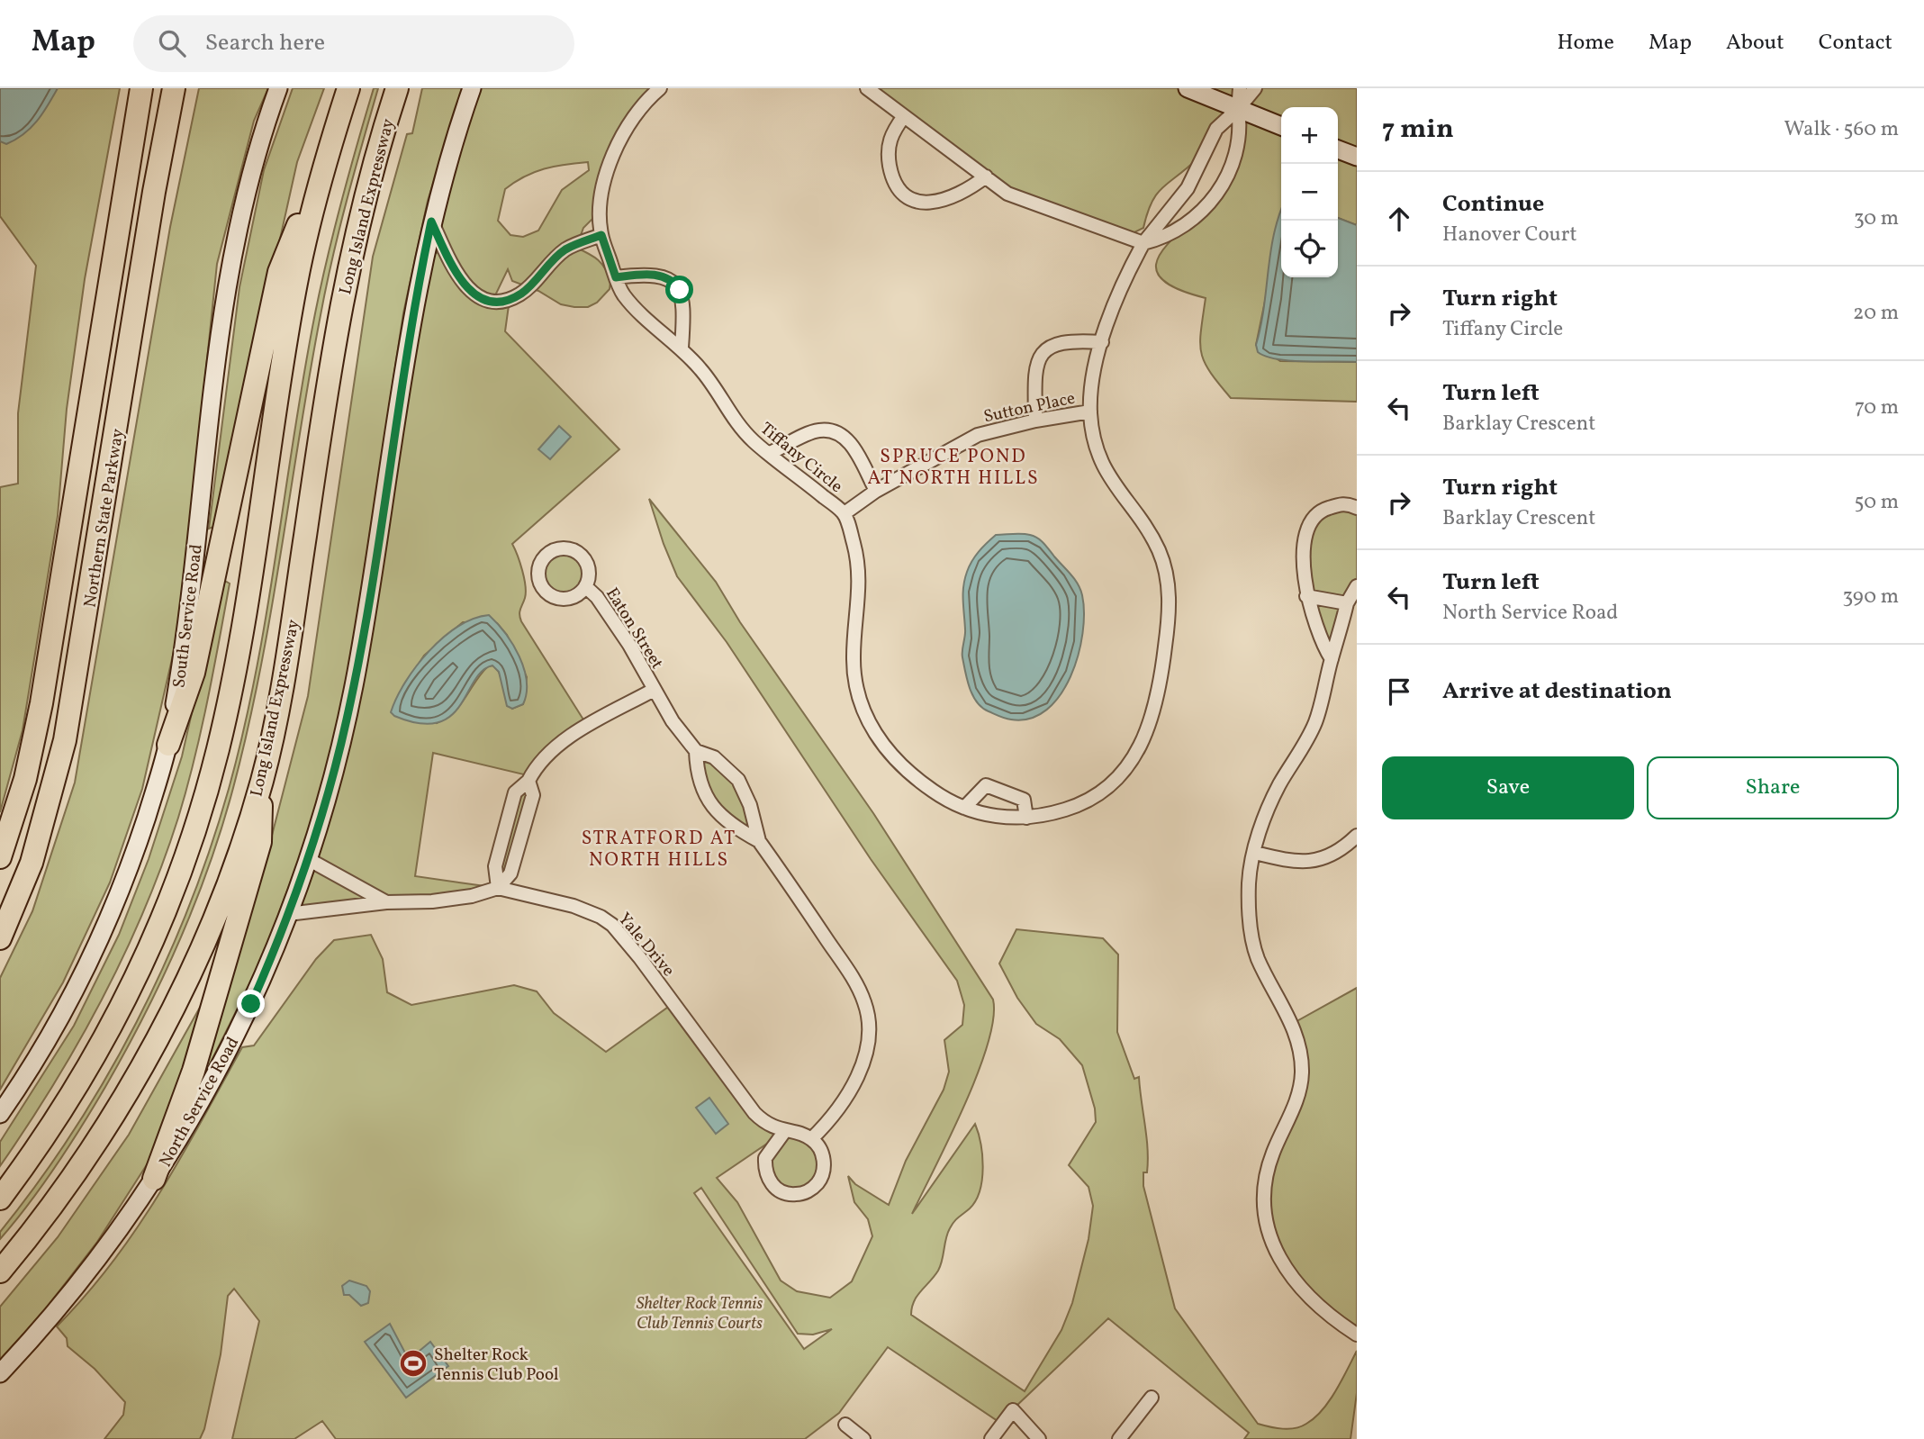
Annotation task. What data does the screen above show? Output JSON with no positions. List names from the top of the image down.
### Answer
{
  "streets": {
    "highway": ["Long Island Expressway", "Northern State Parkway"],
    "main road": ["South Service Road", "North Service Road"],
    "street": [
      "Sutton Place",
      "Tiffany Circle",
      "Eaton Street",
      "Yale Drive"
    ]
  },
  "crossings": [
    ["Sutton Place", "Tiffany Circle"],
    ["Yale Drive", "North Service Road"]
  ],
  "districts": ["SPRUCE POND AT NORTH HILLS", "STRATFORD AT NORTH HILLS"],
  "parks": ["Shelter Rock Tennis Club Tennis Courts"],
  "places": {
    "sports": ["Shelter Rock Tennis Club Pool"]
  },
  "page": {
    "header": "Map",
    "search": "Search here",
    "nav": [
      "Home",
      "Map",
      "About",
      "Contact"
    ],
    "heading": ["7 min", "Walk · 560 m"],
    "map_buttons": ["+", "−"],
    "list": [
      ["Continue", "Hanover Court", "30 m"],
      ["Turn right", "Tiffany Circle", "20 m"],
      ["Turn left", "Barklay Crescent", "70 m"],
      ["Turn right", "Barklay Crescent", "50 m"],
      ["Turn left", "North Service Road", "390 m"],
      "Arrive at destination"
    ],
    "buttons": ["Save", "Share"]
  }
}
